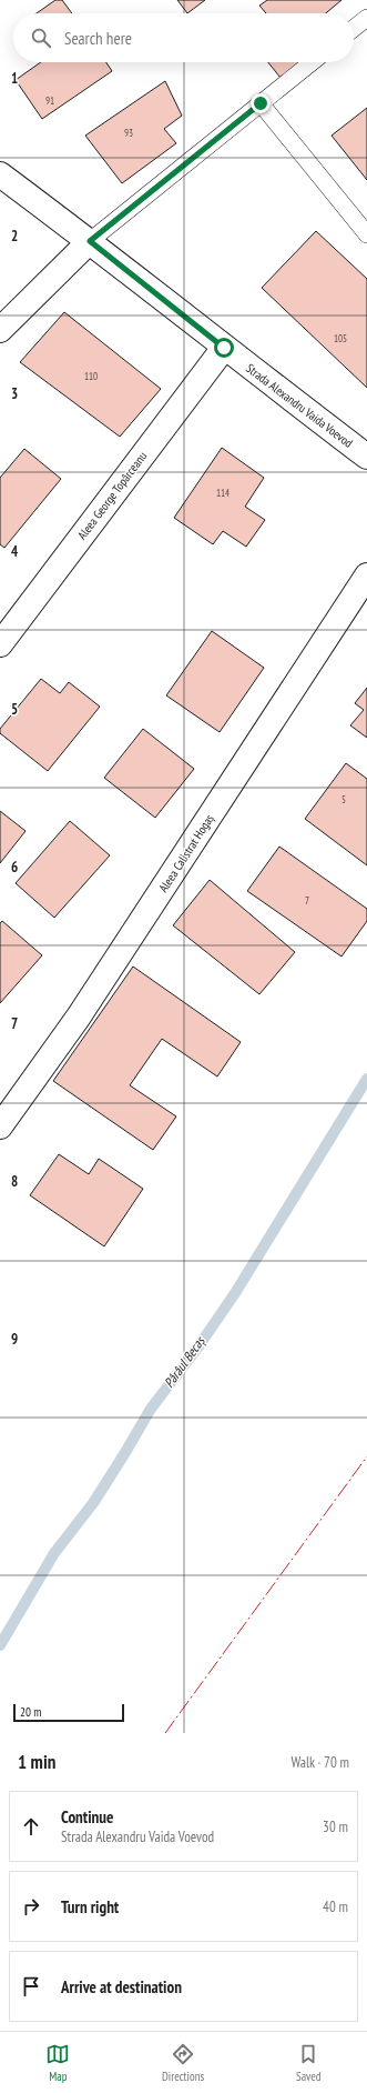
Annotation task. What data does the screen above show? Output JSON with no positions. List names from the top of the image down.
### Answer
{
  "streets": {
    "street": ["Strada Alexandru Vaida Voevod", "Aleea George Topârceanu", "Aleea Calistrat Hogaș"]
  },
  "crossings": [
    ["Strada Alexandru Vaida Voevod", "Aleea George Topârceanu"]
  ],
  "water": ["Pârâul Becaș"],
  "house_numbers": [
    "91",
    "93",
    "105",
    "110",
    "114",
    "5",
    "7"
  ],
  "scale_bar": "20 m",
  "page": {
    "search": "Search here",
    "scale": "20 m",
    "heading": ["1 min", "Walk · 70 m"],
    "list": [
      ["Continue", "Strada Alexandru Vaida Voevod", "30 m"],
      ["Turn right", "40 m"],
      "Arrive at destination"
    ],
    "nav": ["Map", "Directions", "Saved"]
  },
  "grid": {
    "rows": [
      "1",
      "2",
      "3",
      "4",
      "5",
      "6",
      "7",
      "8",
      "9"
    ]
  }
}
